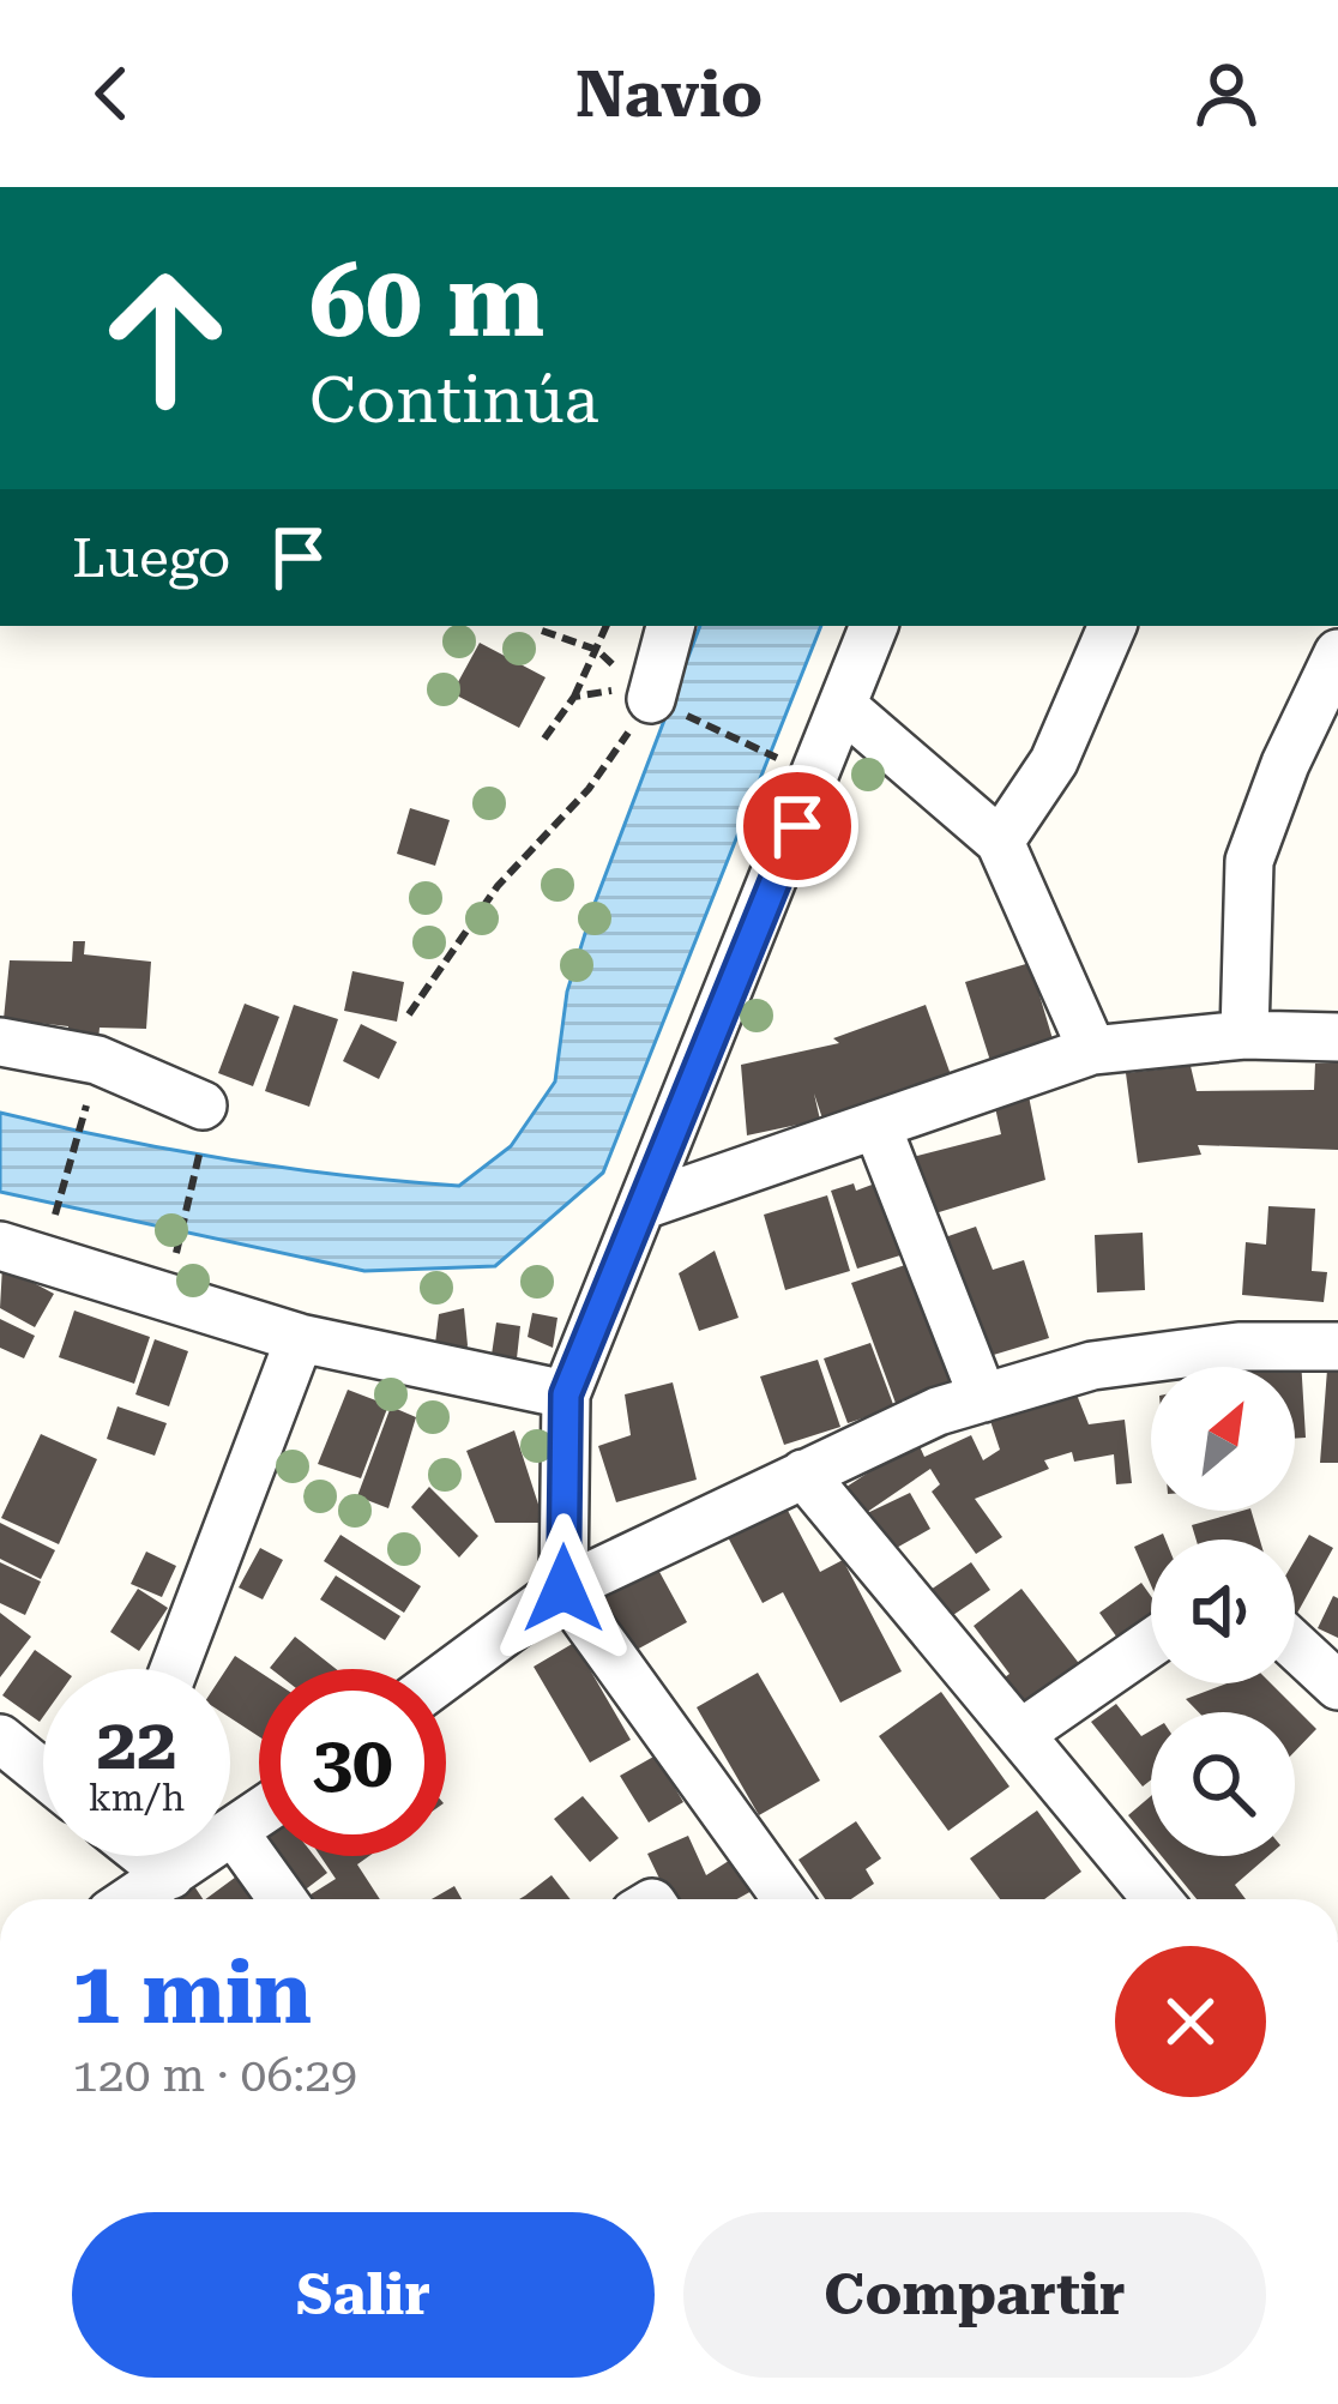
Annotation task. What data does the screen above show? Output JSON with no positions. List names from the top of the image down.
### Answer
{
  "north": "top right",
  "page": {
    "header": "Navio",
    "turn": ["60 m", "Continúa"],
    "then": "Luego",
    "speed": "22 km/h",
    "limit": "30",
    "heading": ["1 min", "120 m · 06:29"],
    "buttons": ["Salir", "Compartir"]
  }
}
